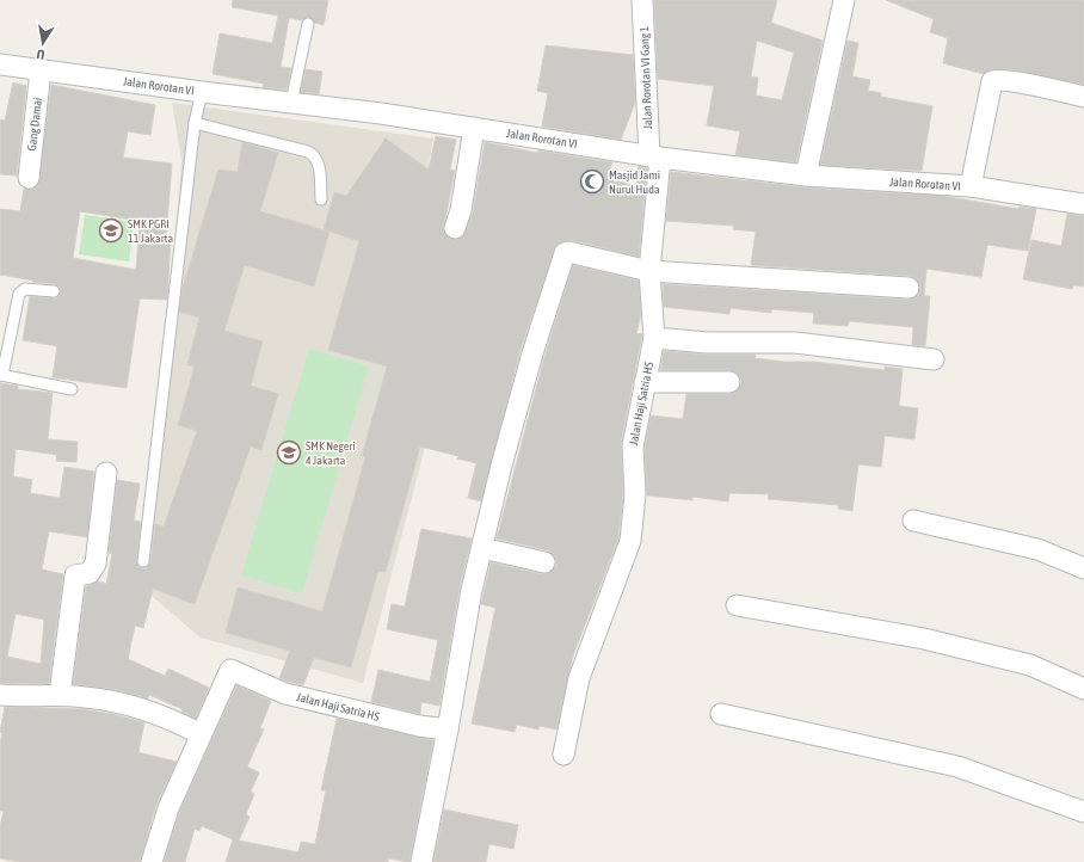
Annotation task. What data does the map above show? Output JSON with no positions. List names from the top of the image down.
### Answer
{
  "streets": {
    "street": [
      "Jalan Rorotan VI Gang 1",
      "Jalan Rorotan VI",
      "Gang Damai",
      "Jalan Haji Satria HS"
    ]
  },
  "crossings": [
    ["Jalan Rorotan VI Gang 1", "Jalan Rorotan VI"],
    ["Jalan Rorotan VI Gang 1", "Jalan Haji Satria HS"],
    ["Jalan Rorotan VI", "Gang Damai"],
    ["Jalan Rorotan VI", "Jalan Haji Satria HS"]
  ],
  "places": {
    "mosque": ["Masjid Jami Nurul Huda"],
    "school or university": ["SMK PGRI 11 Jakarta", "SMK Negeri 4 Jakarta"]
  },
  "north": "bottom"
}
